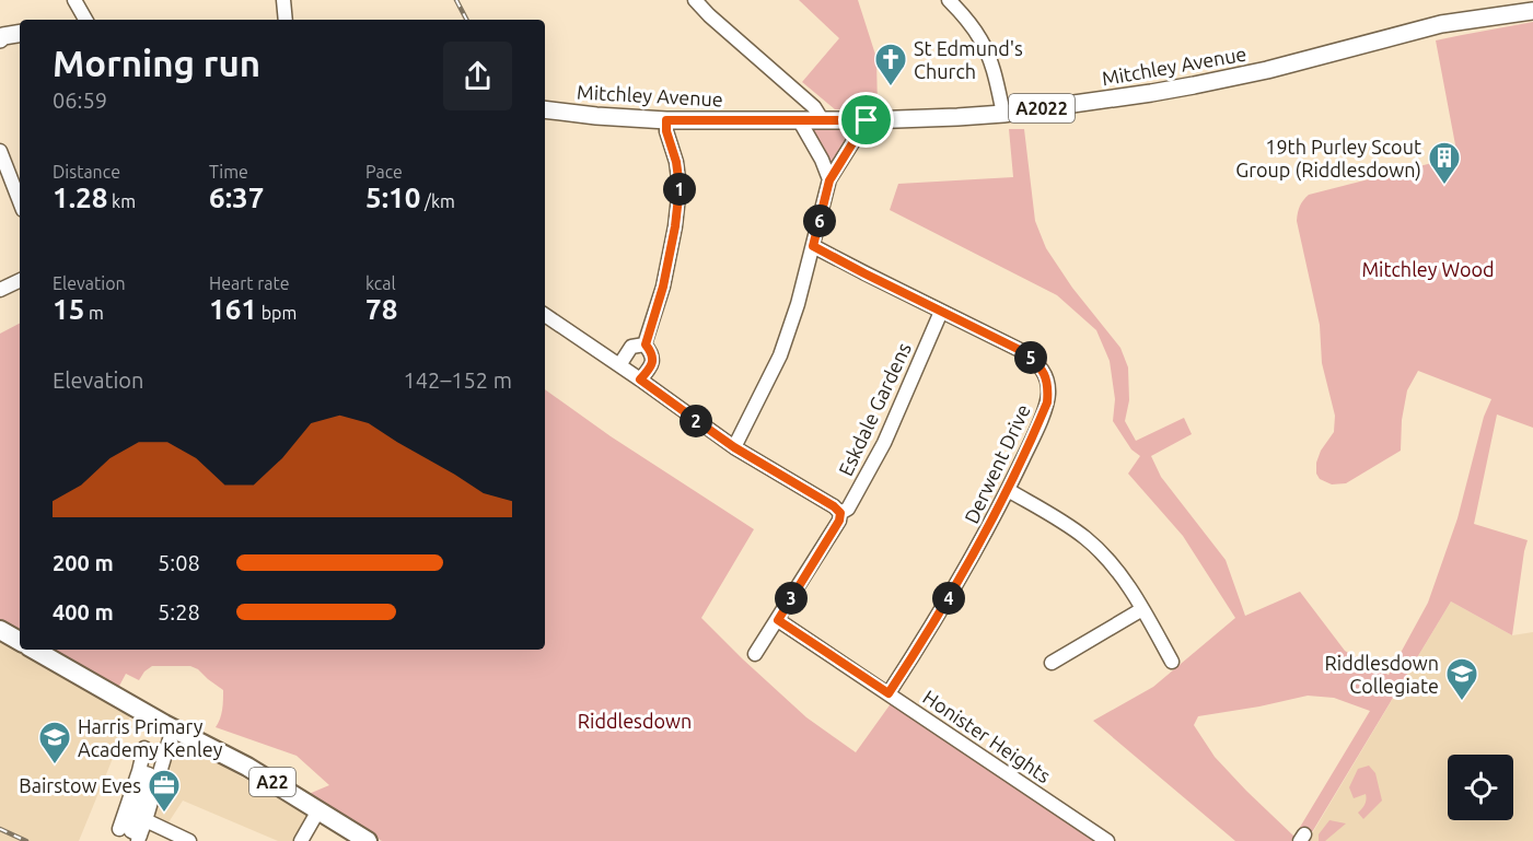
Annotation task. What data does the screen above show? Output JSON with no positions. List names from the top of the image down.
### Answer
{
  "streets": {
    "highway": ["A22"],
    "main road": ["Mitchley Avenue", "A2022"],
    "street": ["Eskdale Gardens", "Derwent Drive", "Honister Heights"]
  },
  "crossings": [
    ["Eskdale Gardens", "Derwent Drive"],
    ["Eskdale Gardens", "Honister Heights"],
    ["Derwent Drive", "Honister Heights"]
  ],
  "parks": ["Mitchley Wood", "Riddlesdown"],
  "places": {
    "church": ["St Edmund's Church"],
    "building": ["19th Purley Scout Group (Riddlesdown)"],
    "school or university": ["Riddlesdown Collegiate", "Harris Primary Academy Kenley"],
    "office": ["Bairstow Eves"]
  },
  "page": {
    "heading": ["Morning run", "06:59"],
    "stats": [
      ["Distance", "1.28 km"],
      ["Time", "6:37"],
      ["Pace", "5:10 /km"],
      ["Elevation", "15 m"],
      ["Heart rate", "161 bpm"],
      ["kcal", "78"]
    ],
    "pins": [
      "1",
      "6",
      "5",
      "2",
      "3",
      "4"
    ],
    "chart": ["Elevation", "142–152 m"],
    "list": [
      {
        "name": "200 m",
        "note": "5:08"
      },
      {
        "name": "400 m",
        "note": "5:28"
      }
    ]
  }
}
